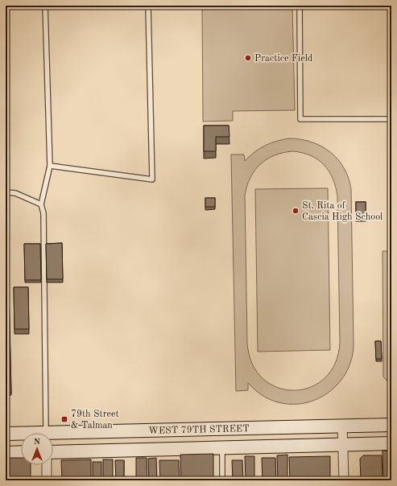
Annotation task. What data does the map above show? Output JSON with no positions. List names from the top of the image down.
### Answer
{
  "streets": {
    "main road": ["WEST 79TH STREET"]
  },
  "places": {
    "other": ["Practice Field", "St. Rita of Cascia High School"],
    "transit": ["79th Street & Talman"]
  },
  "north": "top"
}
